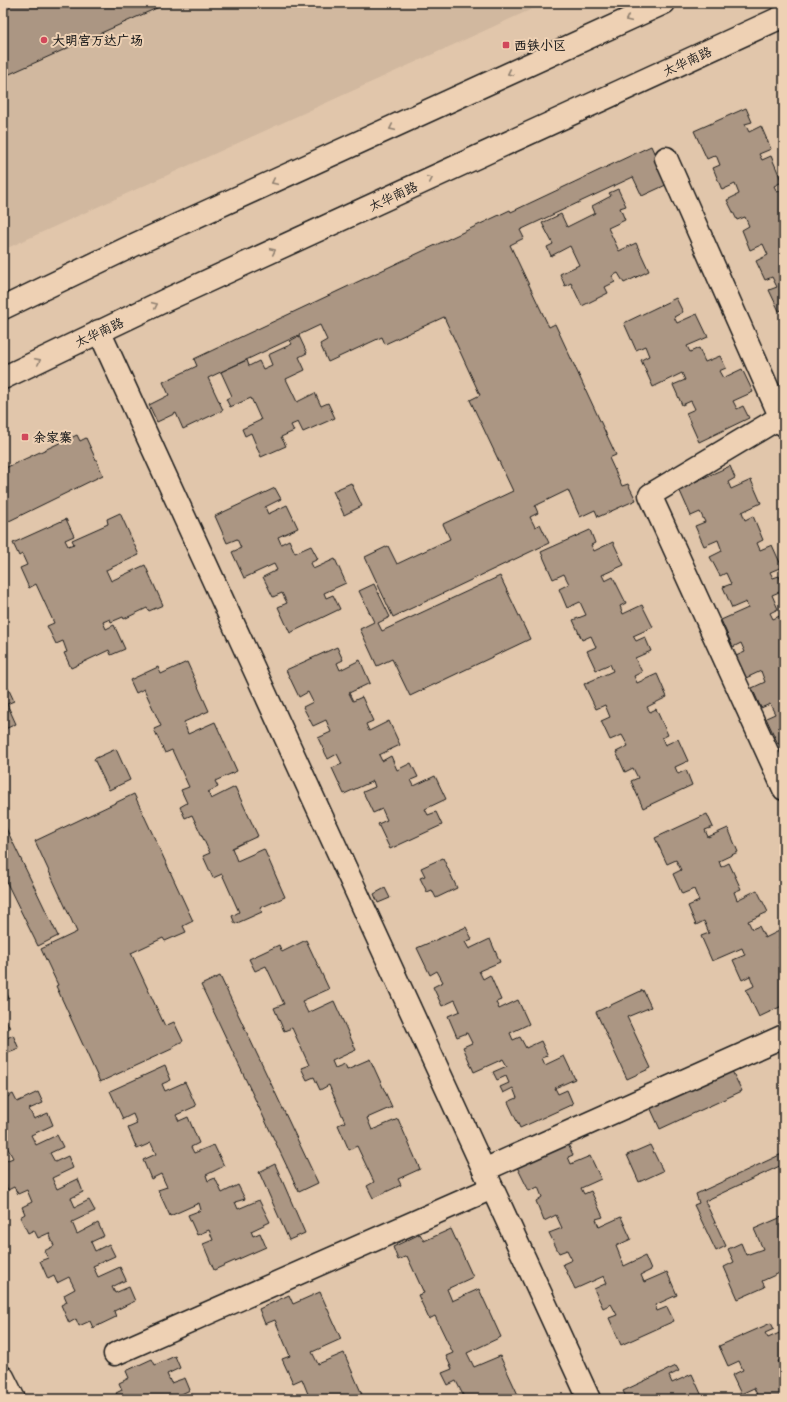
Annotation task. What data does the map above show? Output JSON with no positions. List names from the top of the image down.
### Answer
{
  "streets": {
    "street": ["太华南路"]
  },
  "places": {
    "other": ["大明宫万达广场"],
    "transit": ["西铁小区", "余家寨"]
  }
}
